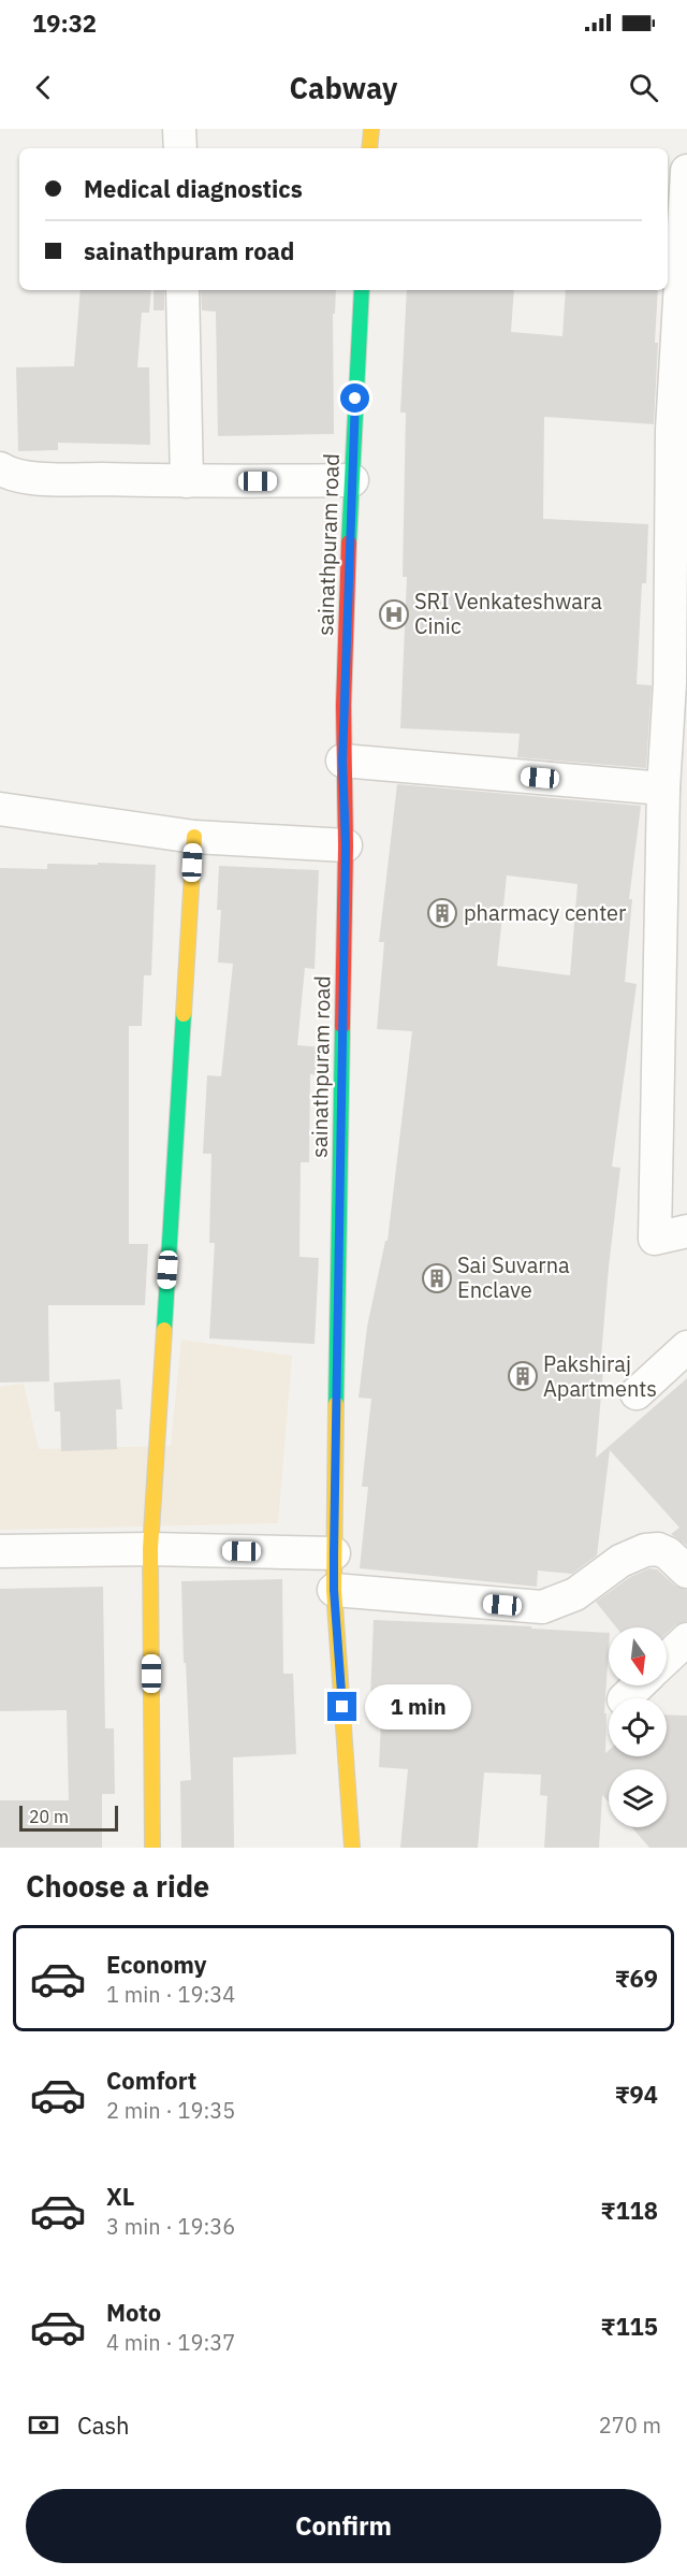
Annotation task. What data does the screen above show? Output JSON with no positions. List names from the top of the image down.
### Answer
{
  "streets": {
    "street": ["sainathpuram road"]
  },
  "places": {
    "hospital": ["SRI Venkateshwara Cinic"],
    "building": ["pharmacy center", "Sai Suvarna Enclave", "Pakshiraj Apartments"]
  },
  "scale_bar": "20 m",
  "north": "bottom",
  "page": {
    "status": "19:32",
    "header": "Cabway",
    "banner": ["Medical diagnostics", "sainathpuram road"],
    "bubble": "1 min",
    "scale": "20 m",
    "heading": "Choose a ride",
    "list": [
      {
        "name": "Economy",
        "note": "1 min · 19:34",
        "value": "₹69"
      },
      {
        "name": "Comfort",
        "note": "2 min · 19:35",
        "value": "₹94"
      },
      {
        "name": "XL",
        "note": "3 min · 19:36",
        "value": "₹118"
      },
      {
        "name": "Moto",
        "note": "4 min · 19:37",
        "value": "₹115"
      }
    ],
    "pay": ["Cash", "270 m"],
    "buttons": "Confirm"
  }
}
